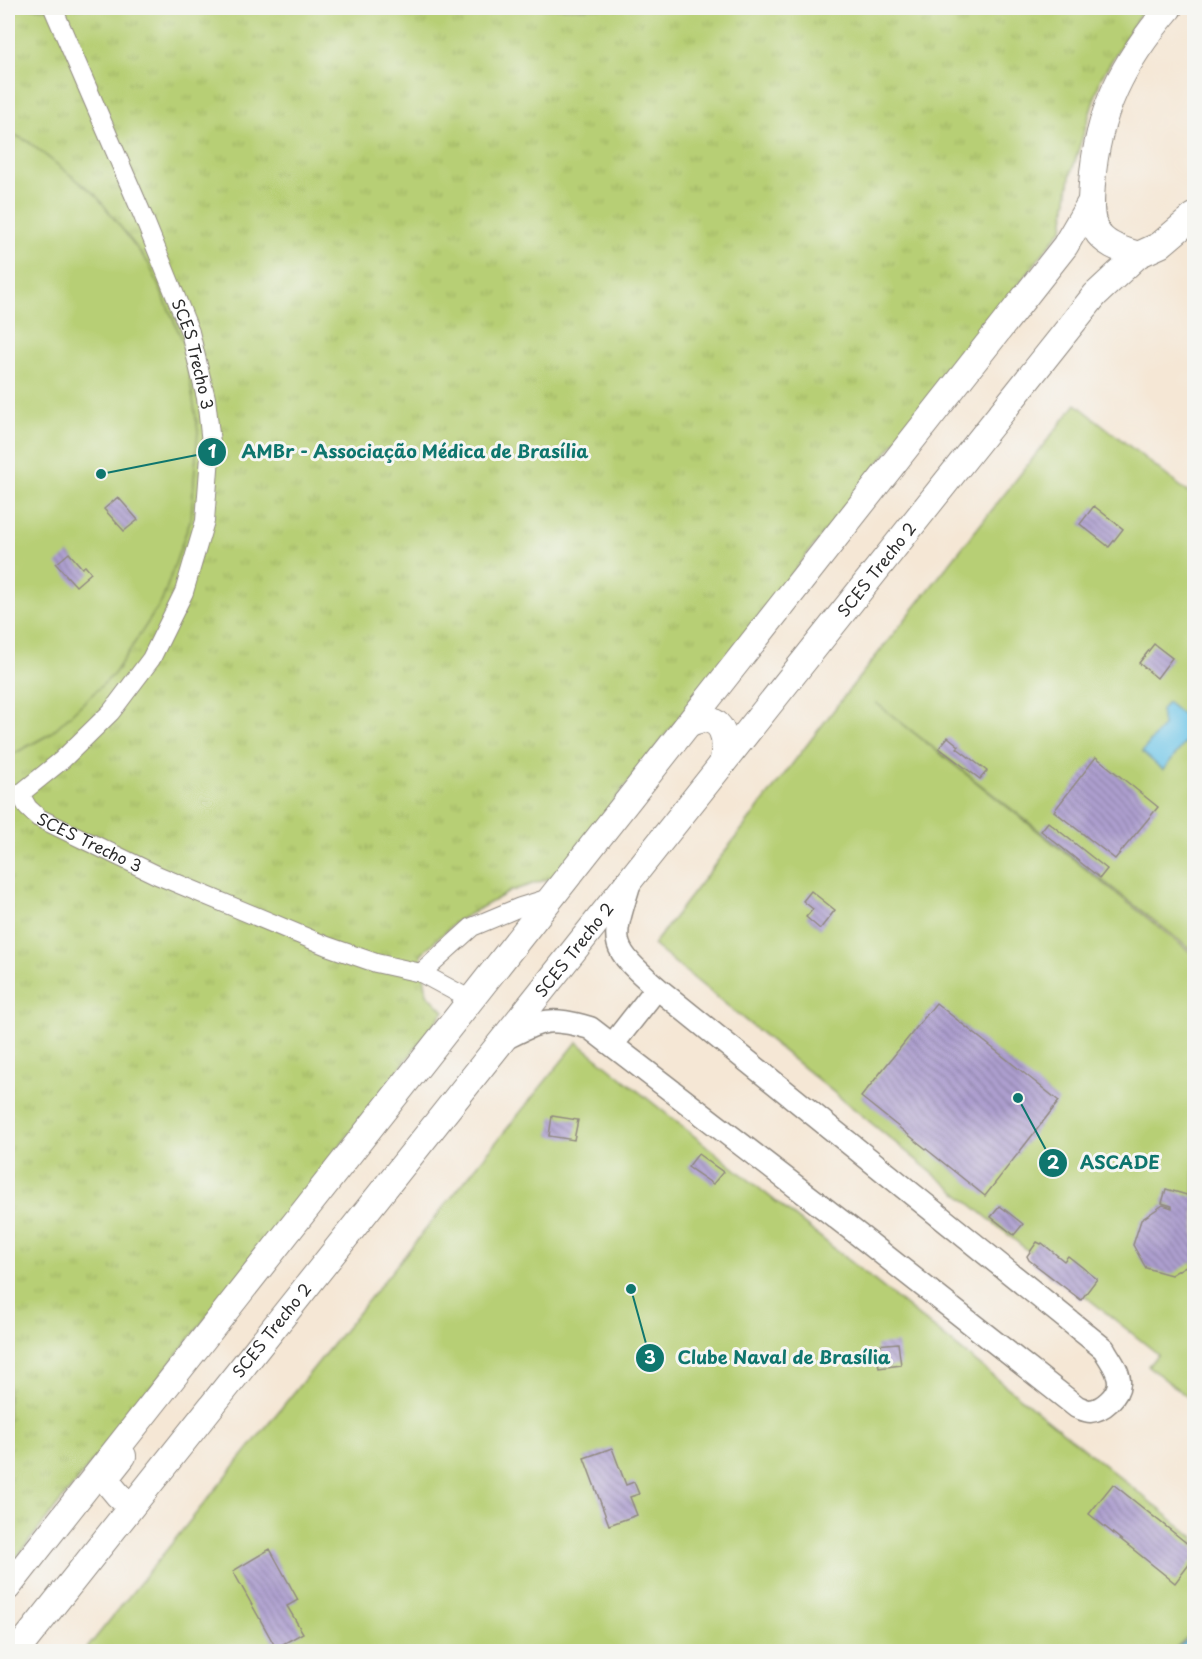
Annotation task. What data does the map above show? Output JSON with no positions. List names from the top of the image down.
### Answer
{
  "streets": {
    "main road": ["SCES Trecho 2"],
    "street": ["SCES Trecho 3"]
  },
  "places": ["AMBr - Associação Médica de Brasília", "ASCADE", "Clube Naval de Brasília"]
}
